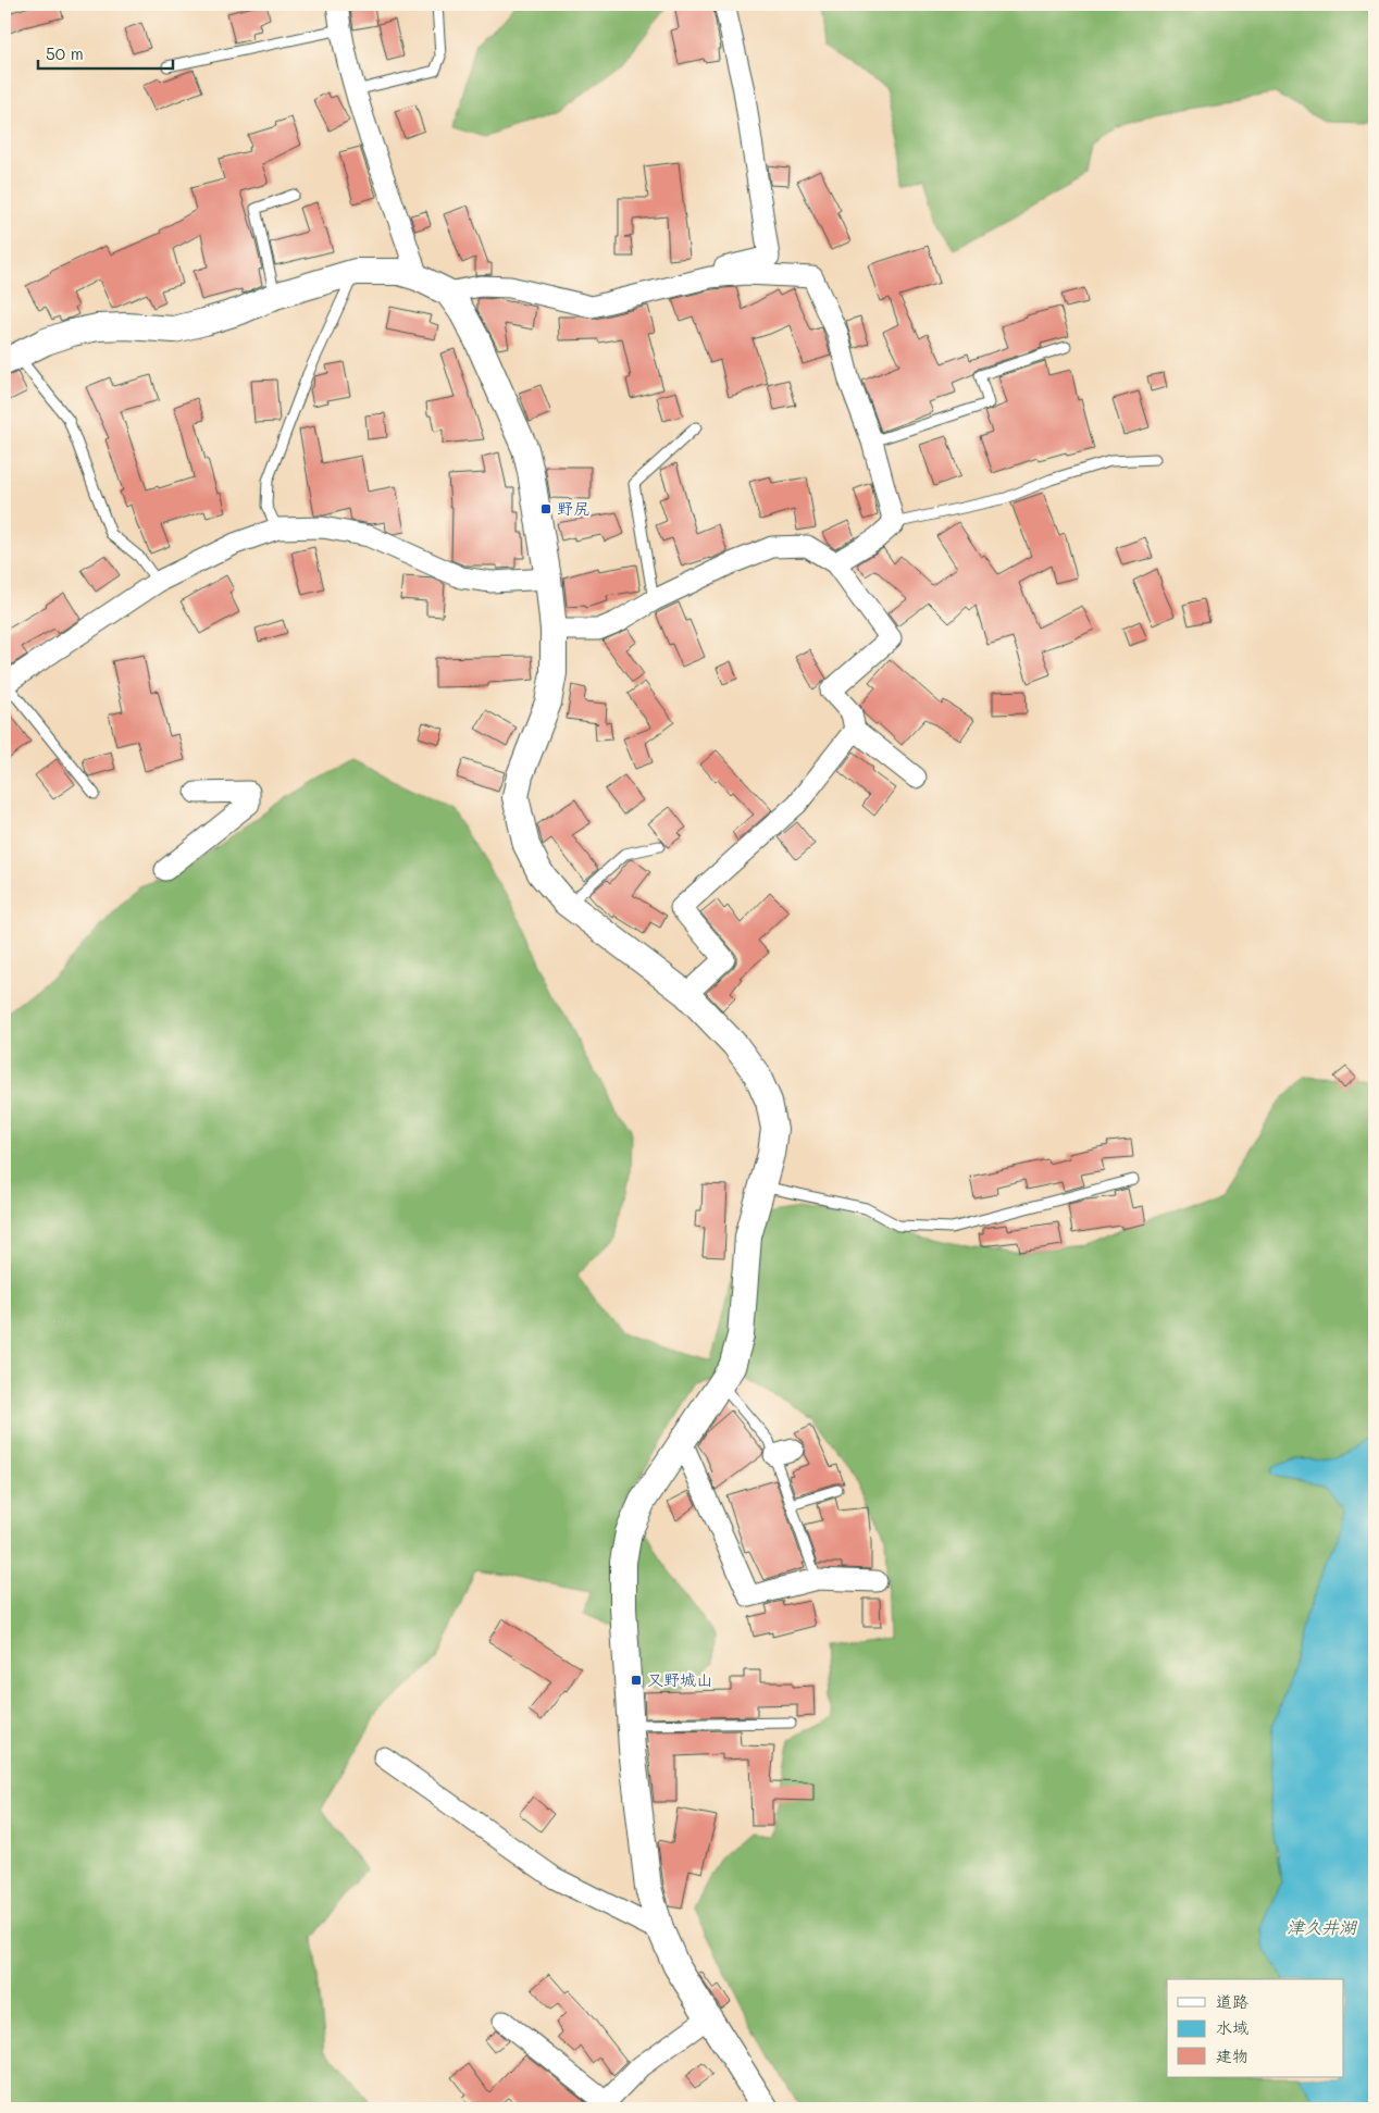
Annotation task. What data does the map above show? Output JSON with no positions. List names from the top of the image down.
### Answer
{
  "water": ["津久井湖"],
  "places": {
    "transit": ["野尻", "又野城山"]
  },
  "legend": ["道路", "水域", "建物"],
  "scale_bar": "50 m"
}
